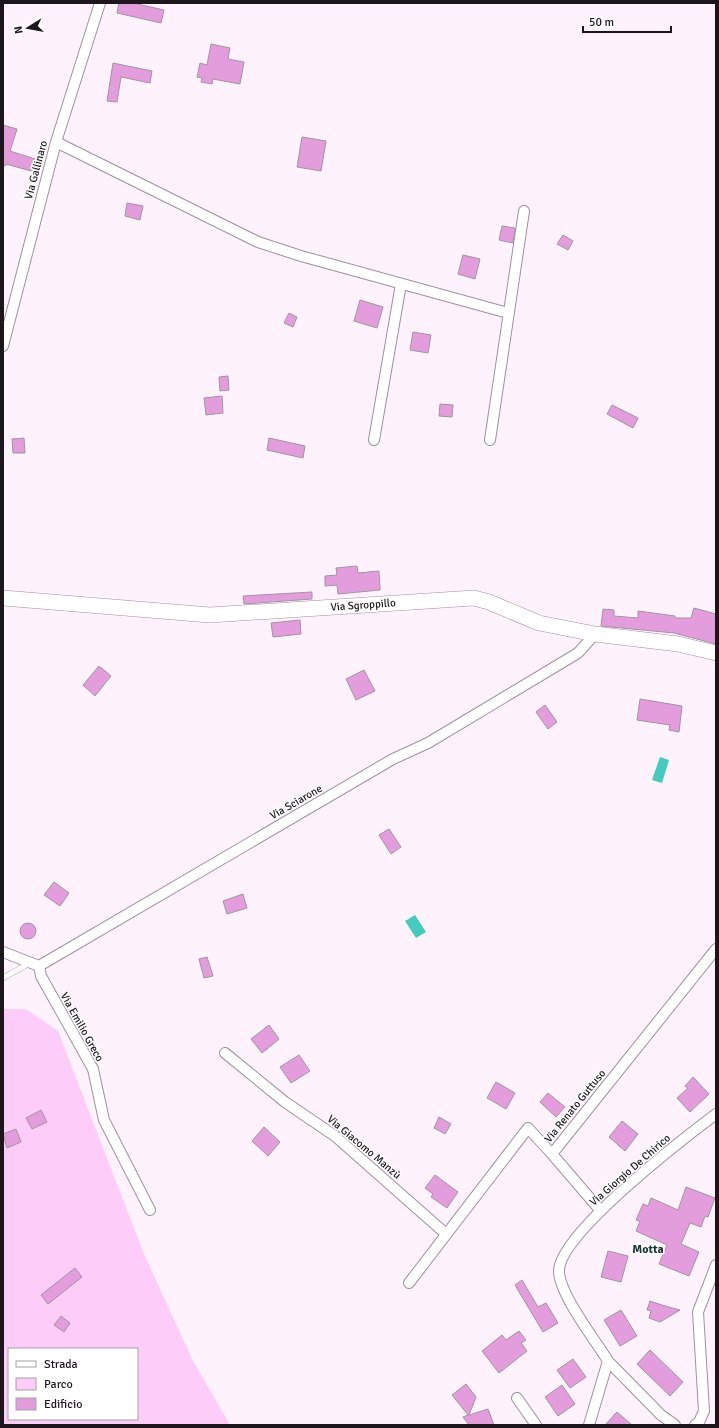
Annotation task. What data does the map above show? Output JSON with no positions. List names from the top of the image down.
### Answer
{
  "streets": {
    "main road": ["Via Sgroppillo"],
    "street": [
      "Via Gallinaro",
      "Via Sciarone",
      "Via Emilio Greco",
      "Via Renato Guttuso",
      "Via Giacomo Manzù",
      "Via Giorgio De Chirico"
    ]
  },
  "crossings": [
    ["Via Sgroppillo", "Via Sciarone"],
    ["Via Sciarone", "Via Emilio Greco"],
    ["Via Renato Guttuso", "Via Giacomo Manzù"]
  ],
  "districts": ["Motta"],
  "legend": ["Strada", "Parco", "Edificio"],
  "scale_bar": "50 m",
  "north": "left"
}
